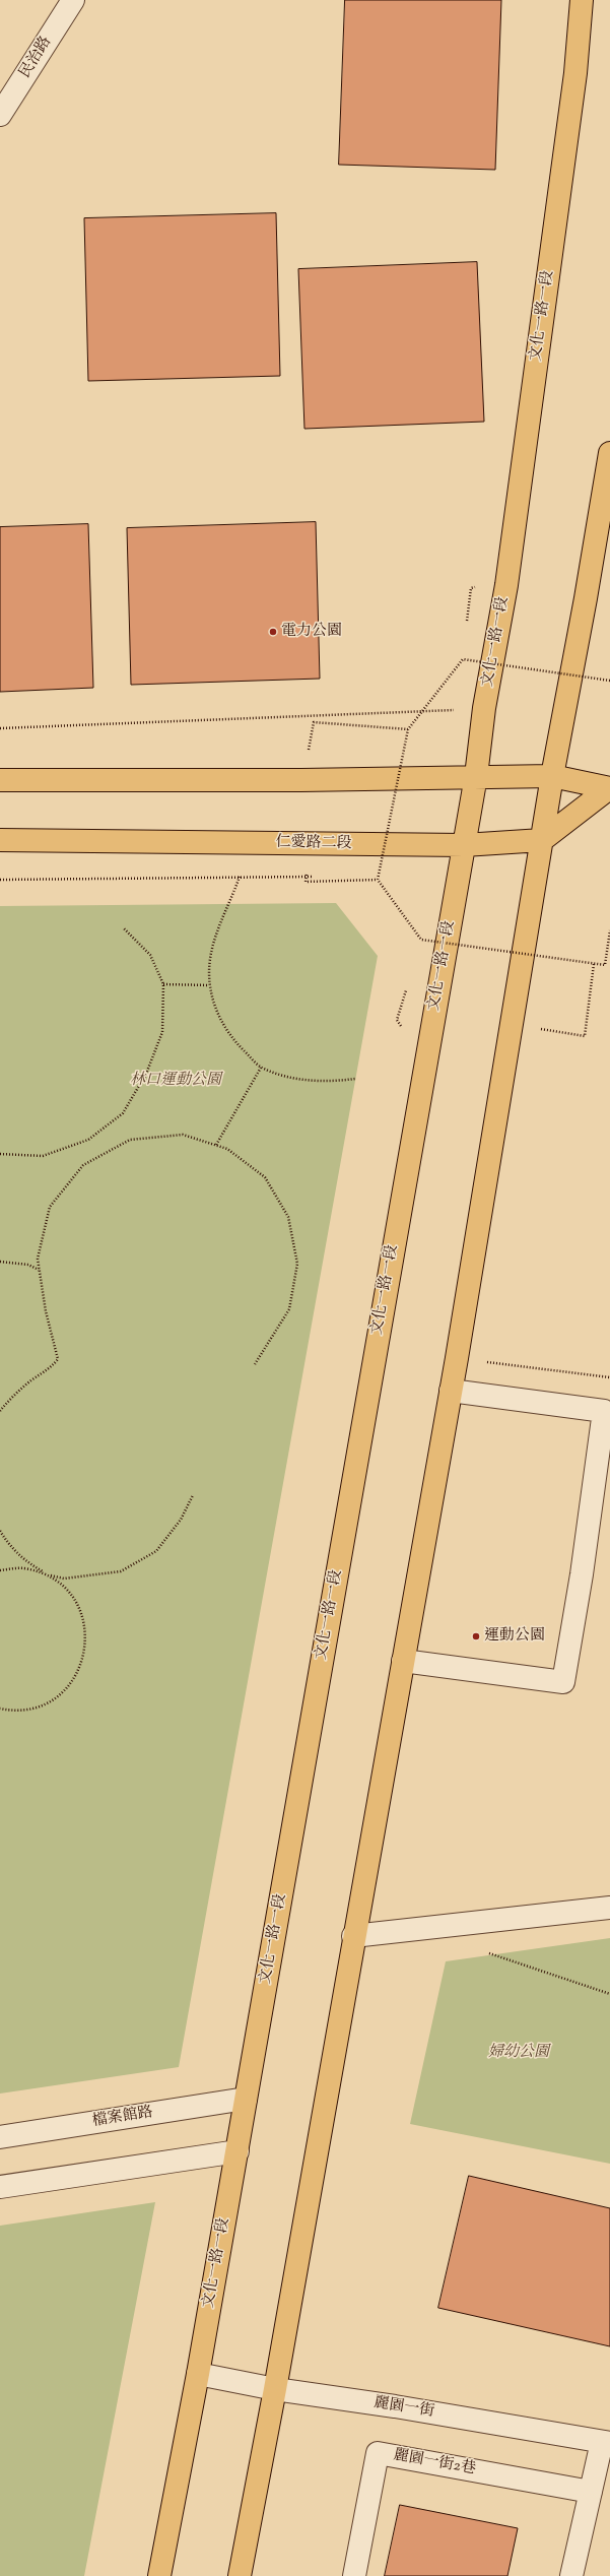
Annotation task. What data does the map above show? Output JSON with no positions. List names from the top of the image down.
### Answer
{
  "streets": {
    "main road": ["文化一路一段", "仁愛路二段"],
    "street": [
      "民治路",
      "檔案館路",
      "麗園一街",
      "麗園一街2巷"
    ]
  },
  "crossings": [
    ["文化一路一段", "仁愛路二段"],
    ["文化一路一段", "檔案館路"],
    ["文化一路一段", "麗園一街"]
  ],
  "parks": ["林口運動公園", "婦幼公園"],
  "places": ["電力公園", "運動公園"]
}
